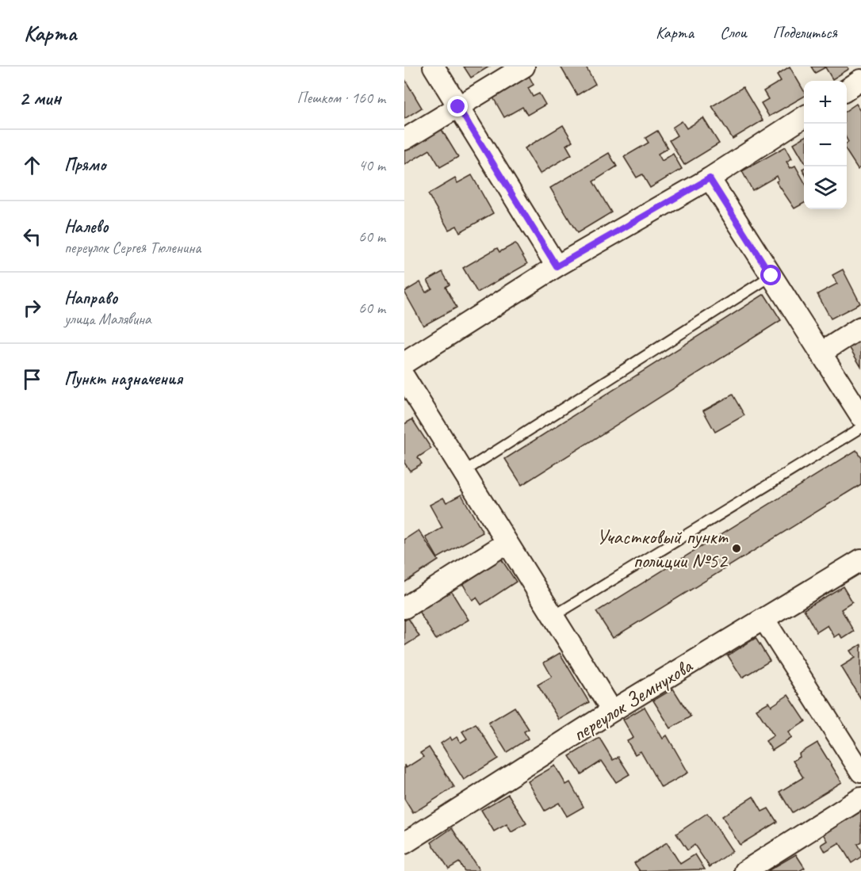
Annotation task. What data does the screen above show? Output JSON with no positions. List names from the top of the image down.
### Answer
{
  "streets": {
    "street": ["переулок Земнухова"]
  },
  "places": ["Участковый пункт полиции №52"],
  "page": {
    "header": "Карта",
    "nav": ["Карта", "Слои", "Поделиться"],
    "heading": ["2 мин", "Пешком · 160 m"],
    "map_buttons": ["+", "−"],
    "list": [
      ["Прямо", "40 m"],
      ["Налево", "переулок Сергея Тюленина", "60 m"],
      ["Направо", "улица Малявина", "60 m"],
      "Пункт назначения"
    ]
  }
}
